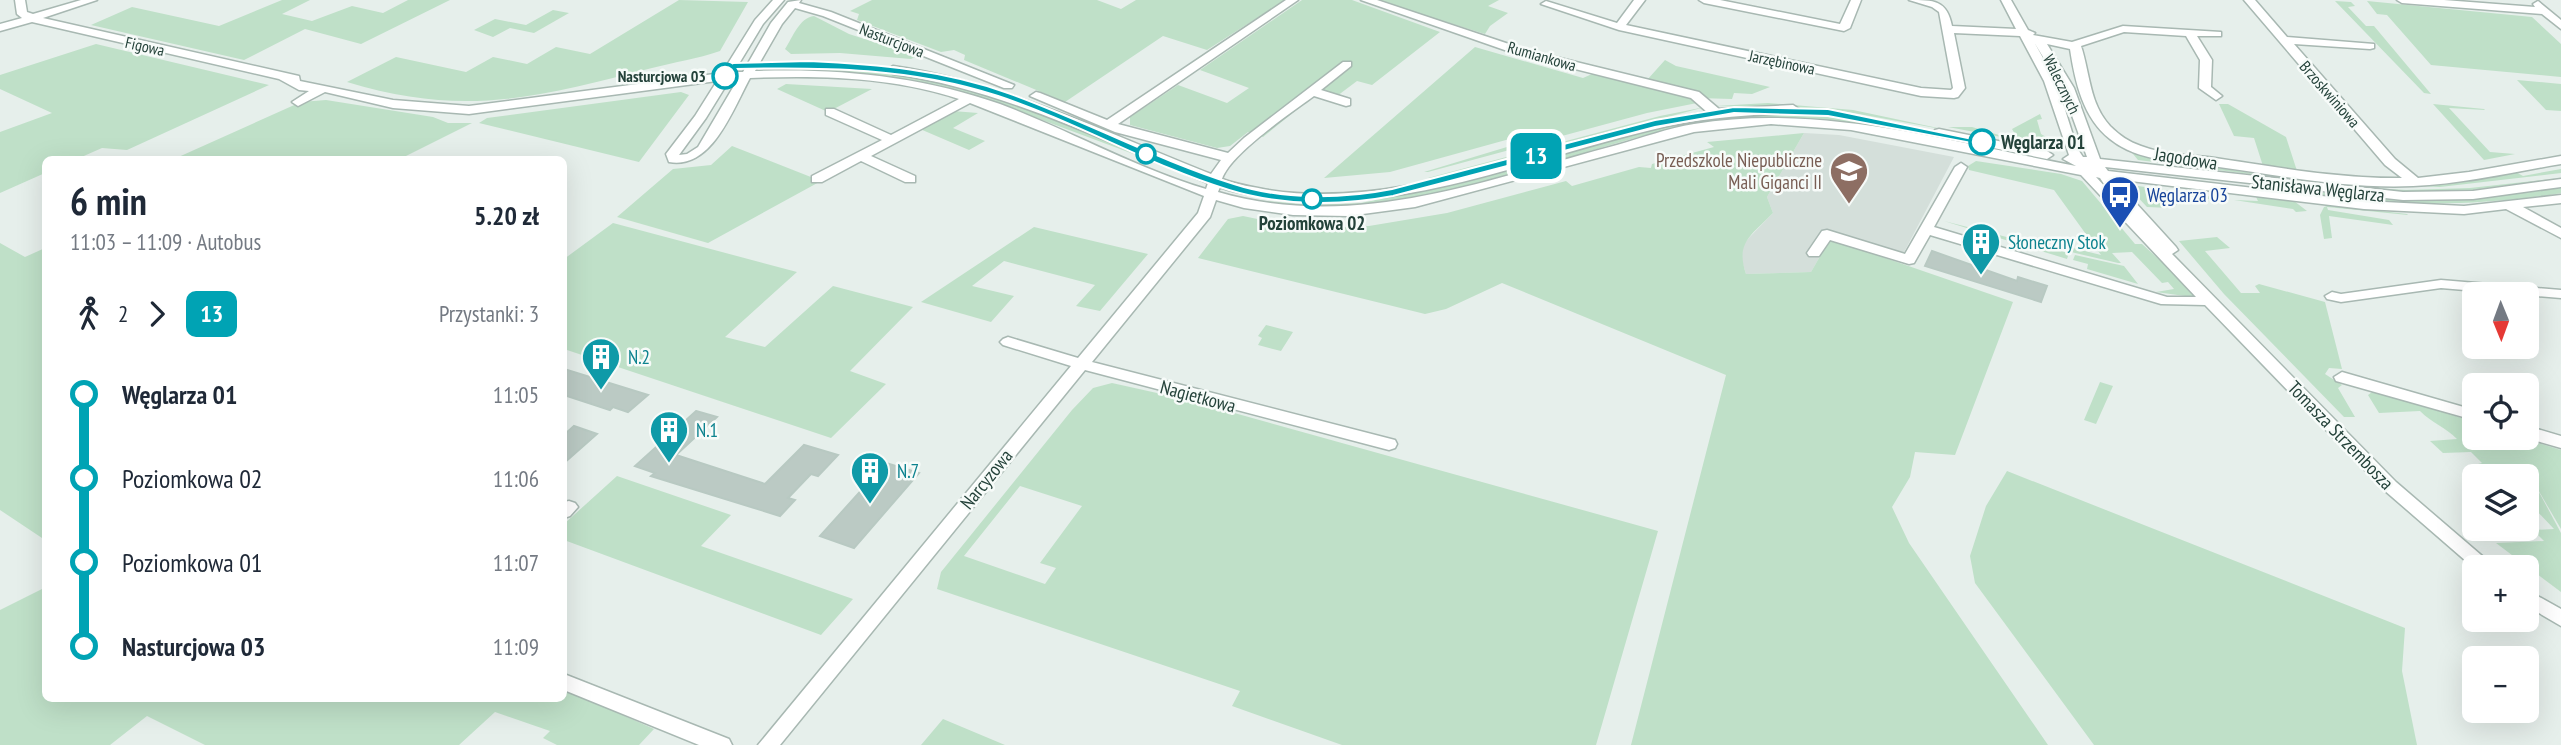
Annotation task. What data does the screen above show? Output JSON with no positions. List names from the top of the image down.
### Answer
{
  "streets": {
    "street": [
      "Nasturcjowa",
      "Figowa",
      "Rumiankowa",
      "Jarzębinowa",
      "Walecznych",
      "Brzoskwiniowa",
      "Jagodowa",
      "Stanisława Węglarza",
      "Nagietkowa",
      "Tomasza Strzembosza",
      "Narcyzowa"
    ]
  },
  "crossings": [
    ["Walecznych", "Jagodowa"],
    ["Walecznych", "Stanisława Węglarza"],
    ["Walecznych", "Tomasza Strzembosza"],
    ["Brzoskwiniowa", "Jagodowa"],
    ["Stanisława Węglarza", "Tomasza Strzembosza"],
    ["Nagietkowa", "Narcyzowa"]
  ],
  "places": {
    "other": ["Nasturcjowa 03", "Węglarza 01", "Poziomkowa 02"],
    "school or university": ["Przedszkole Niepubliczne Mali Giganci II"],
    "bus stop": ["Węglarza 03"],
    "building": [
      "Słoneczny Stok",
      "N.2",
      "N.1",
      "N.7"
    ]
  },
  "lines": ["bus line 13"],
  "north": "bottom",
  "page": {
    "on_map": "13",
    "heading": ["6 min", "11:03 – 11:09 · Autobus", "5.20 zł"],
    "legs": ["2", "13", "Przystanki: 3"],
    "map_buttons": ["+", "−"],
    "list": [
      {
        "name": "Węglarza 01",
        "value": "11:05"
      },
      {
        "name": "Poziomkowa 02",
        "value": "11:06"
      },
      {
        "name": "Poziomkowa 01",
        "value": "11:07"
      },
      {
        "name": "Nasturcjowa 03",
        "value": "11:09"
      }
    ]
  }
}
